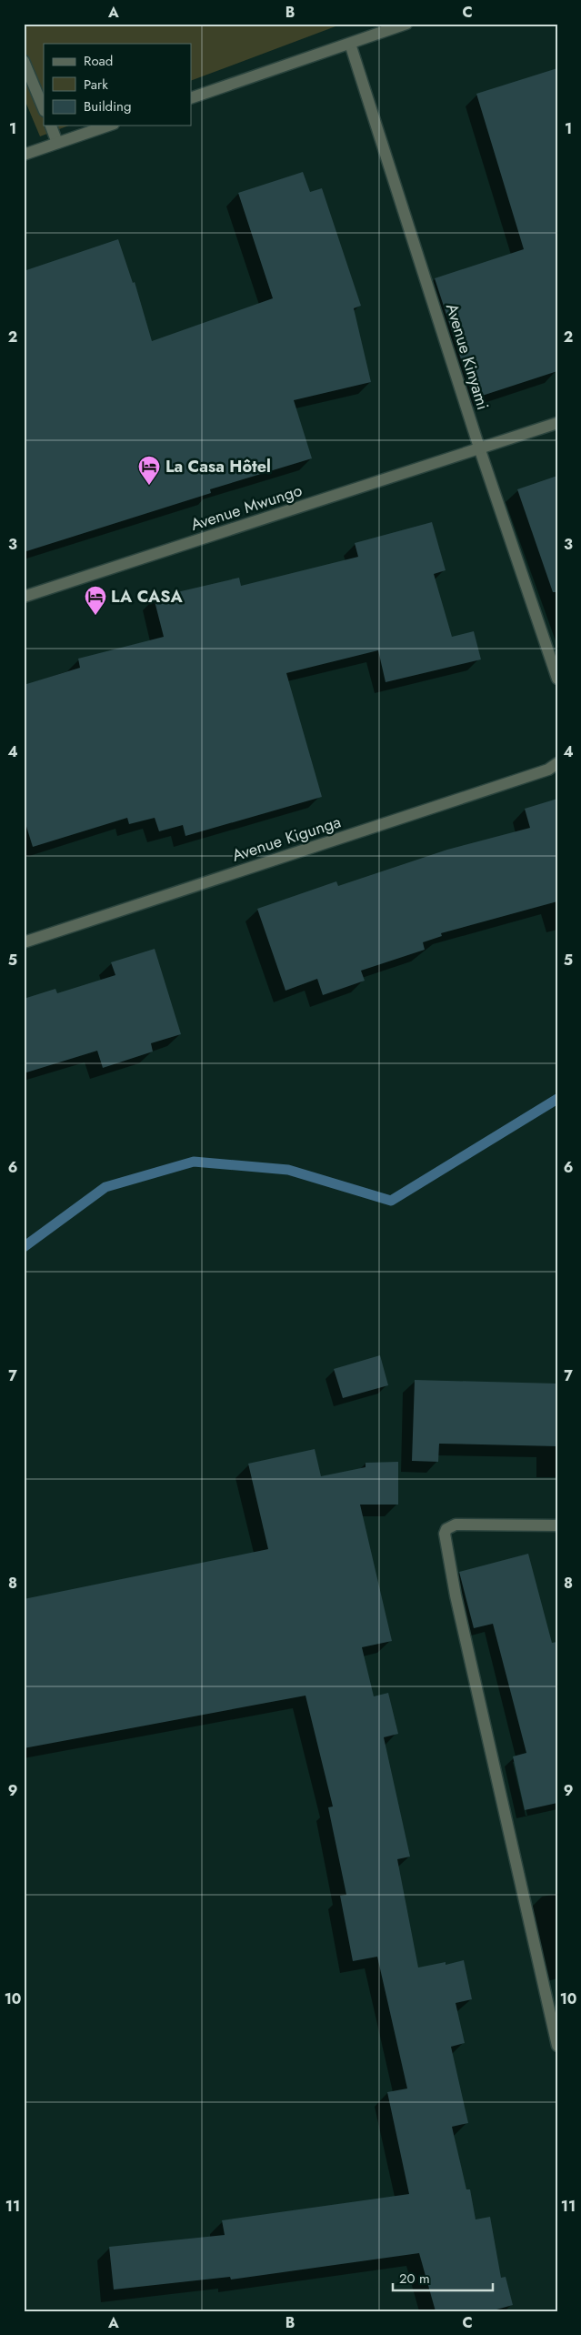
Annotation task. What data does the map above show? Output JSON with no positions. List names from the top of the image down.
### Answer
{
  "streets": {
    "street": ["Avenue Kinyami", "Avenue Mwungo", "Avenue Kigunga"]
  },
  "crossings": [
    ["Avenue Kinyami", "Avenue Mwungo"]
  ],
  "places": {
    "hotel": ["La Casa Hôtel", "LA CASA"]
  },
  "legend": ["Road", "Park", "Building"],
  "scale_bar": "20 m",
  "grid": {
    "columns": ["A", "B", "C"],
    "rows": [
      "1",
      "2",
      "3",
      "4",
      "5",
      "6",
      "7",
      "8",
      "9",
      "10",
      "11"
    ]
  }
}
